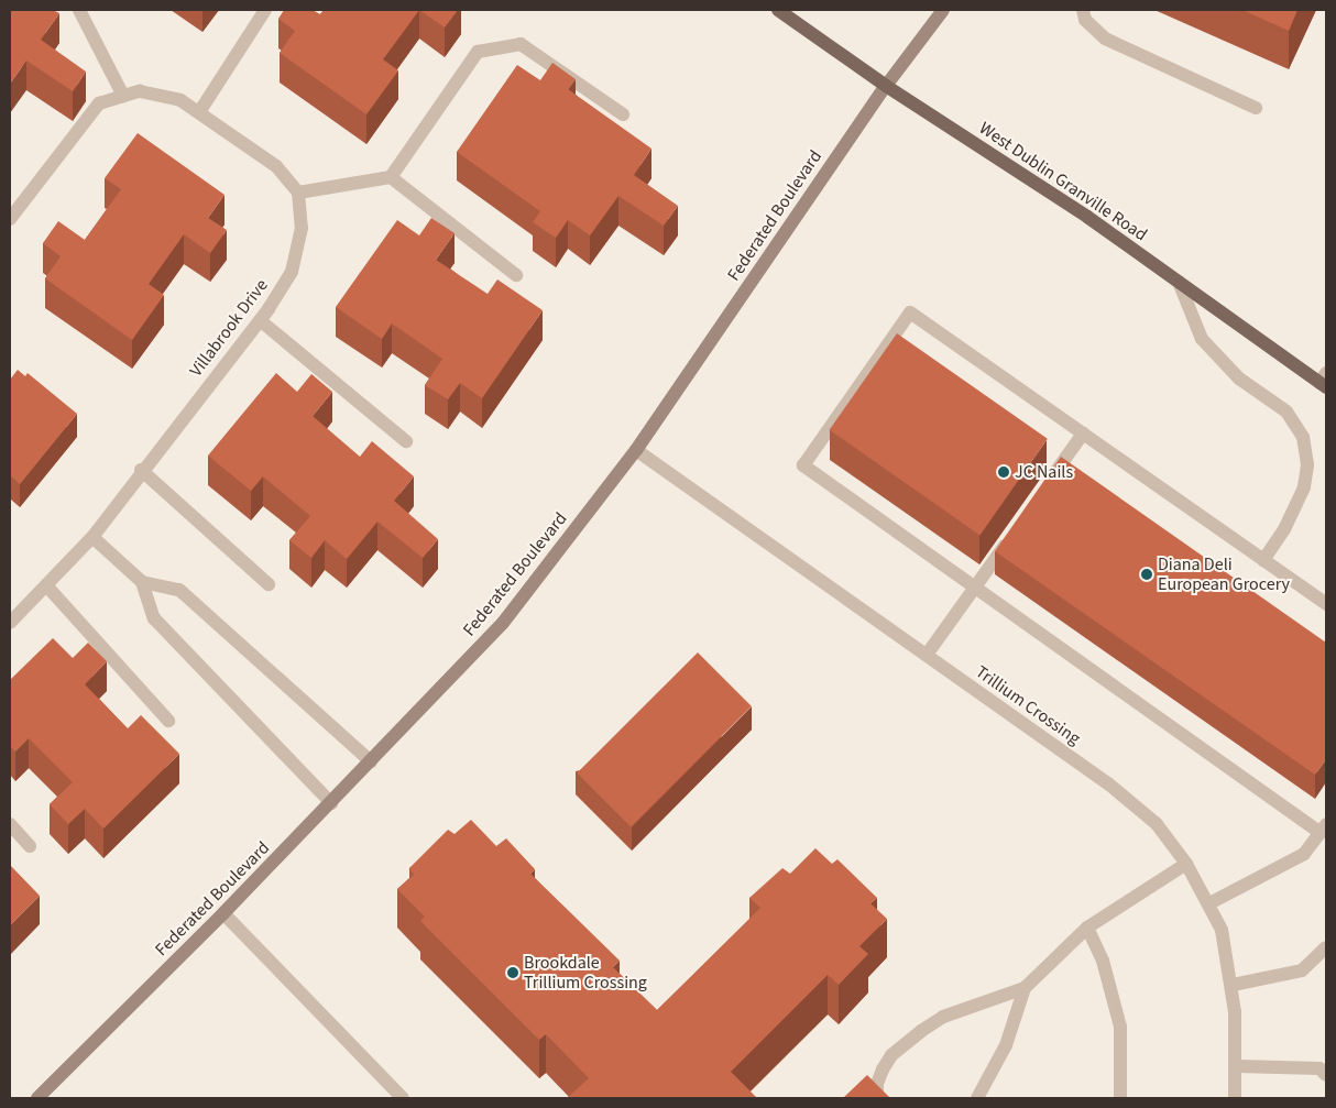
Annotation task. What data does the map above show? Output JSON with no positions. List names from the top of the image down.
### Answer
{
  "streets": {
    "main road": ["West Dublin Granville Road", "Federated Boulevard"],
    "street": ["Villabrook Drive", "Trillium Crossing"]
  },
  "crossings": [
    ["West Dublin Granville Road", "Federated Boulevard"],
    ["Federated Boulevard", "Trillium Crossing"]
  ],
  "places": ["JC Nails", "Diana Deli European Grocery", "Brookdale Trillium Crossing"]
}
